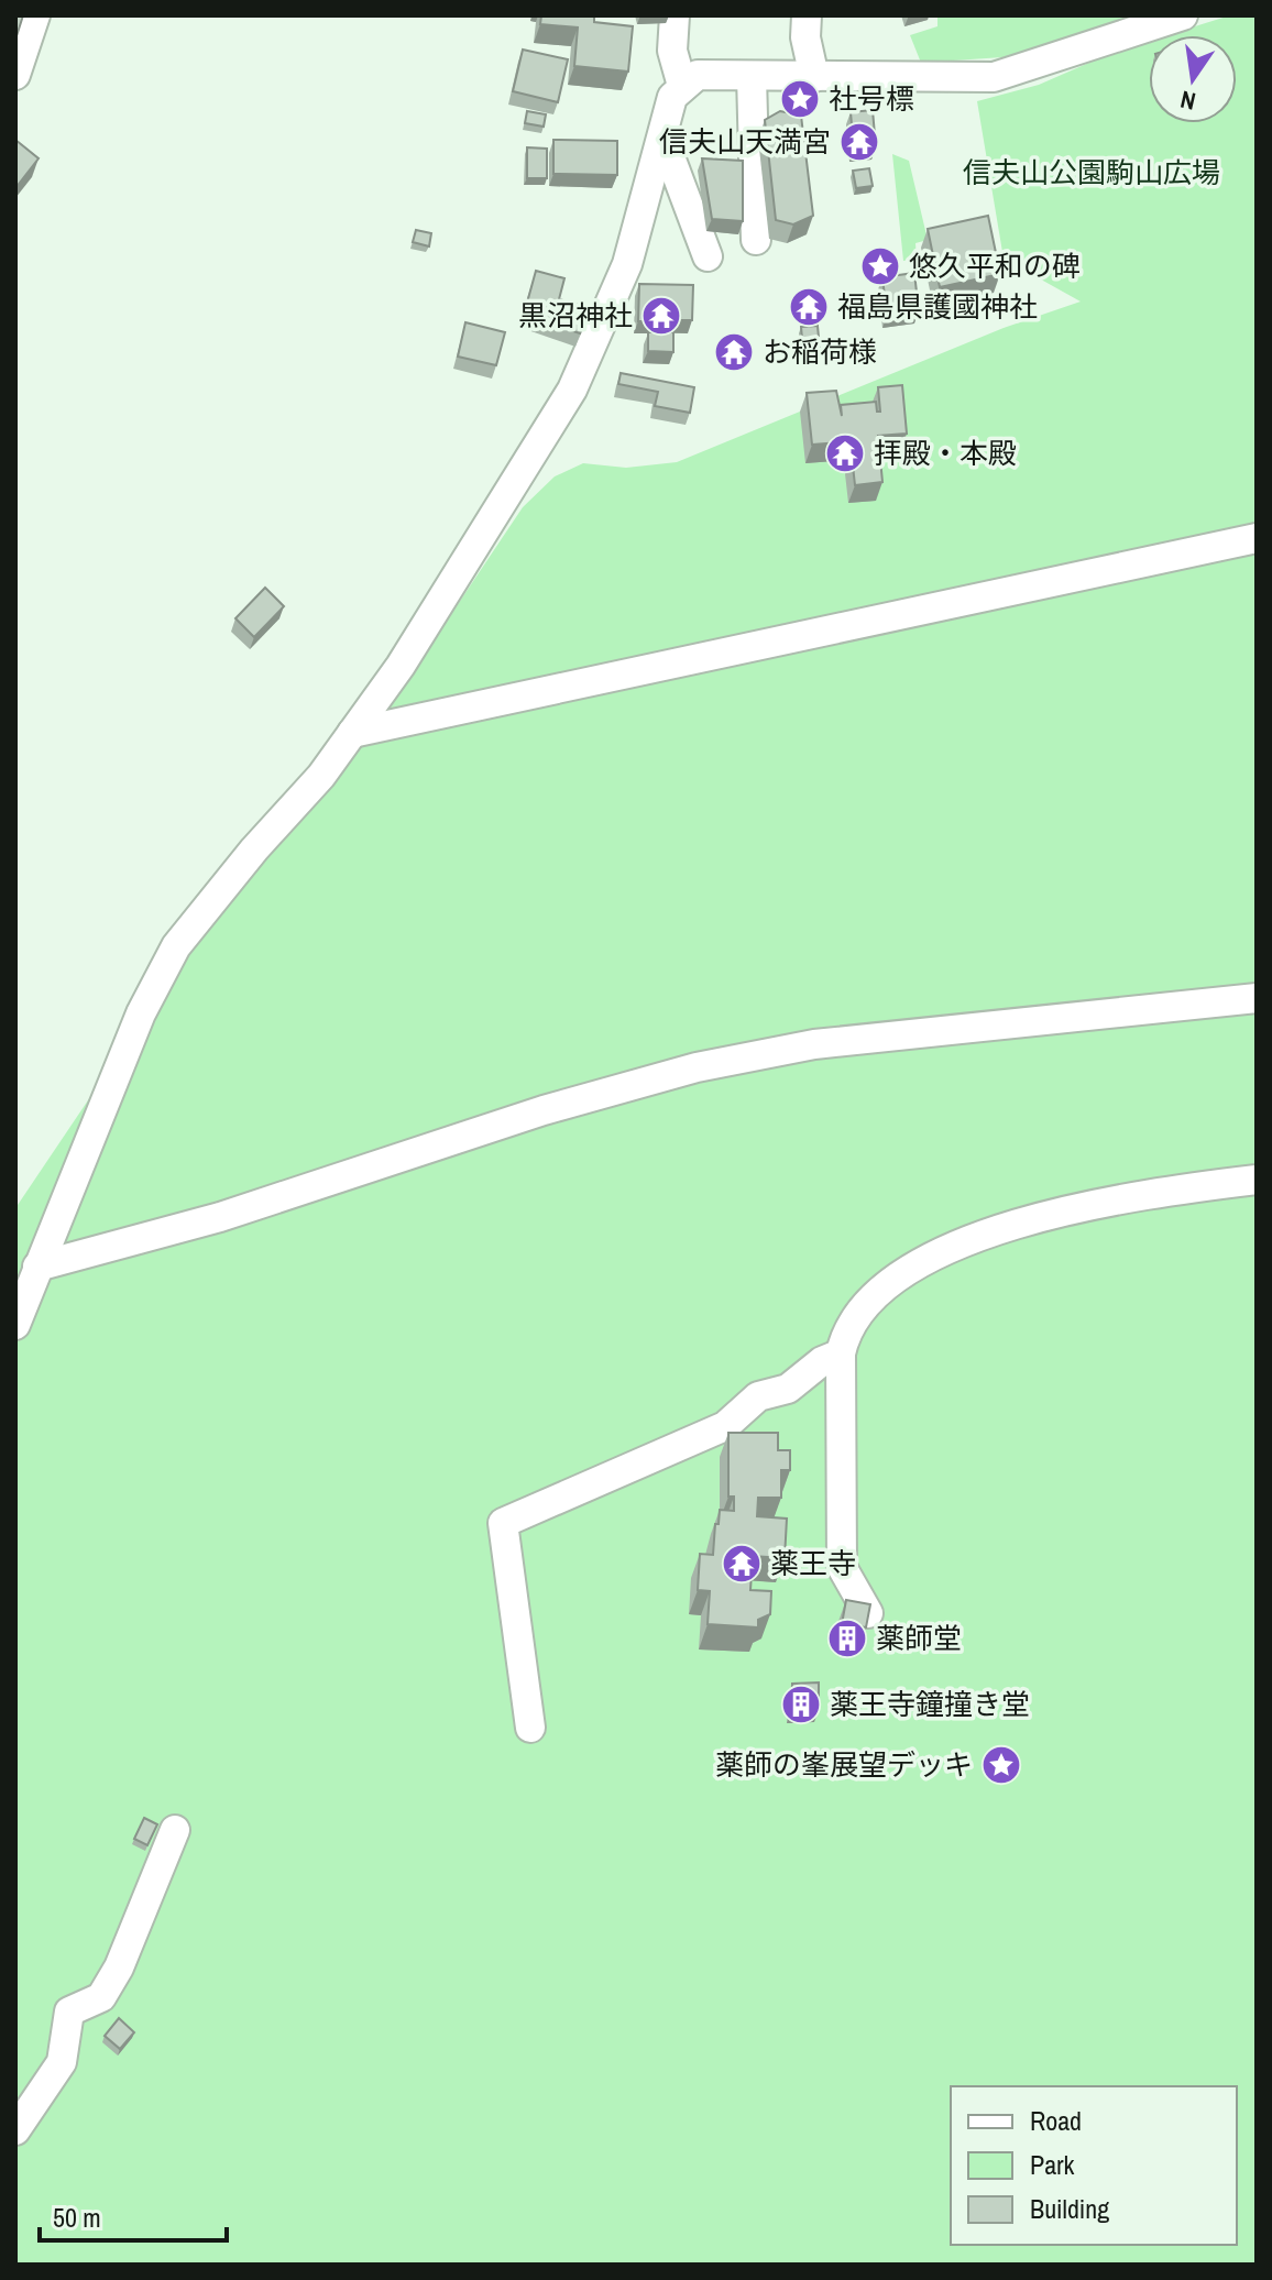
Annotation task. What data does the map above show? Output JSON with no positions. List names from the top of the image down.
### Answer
{
  "parks": ["信夫山公園駒山広場"],
  "places": {
    "place": ["社号標", "悠久平和の碑", "薬師の峯展望デッキ"],
    "temple": [
      "信夫山天満宮",
      "福島県護國神社",
      "黒沼神社",
      "お稲荷様",
      "拝殿・本殿",
      "薬王寺"
    ],
    "building": ["薬師堂", "薬王寺鐘撞き堂"]
  },
  "legend": ["Road", "Park", "Building"],
  "scale_bar": "50 m",
  "north": "bottom"
}
